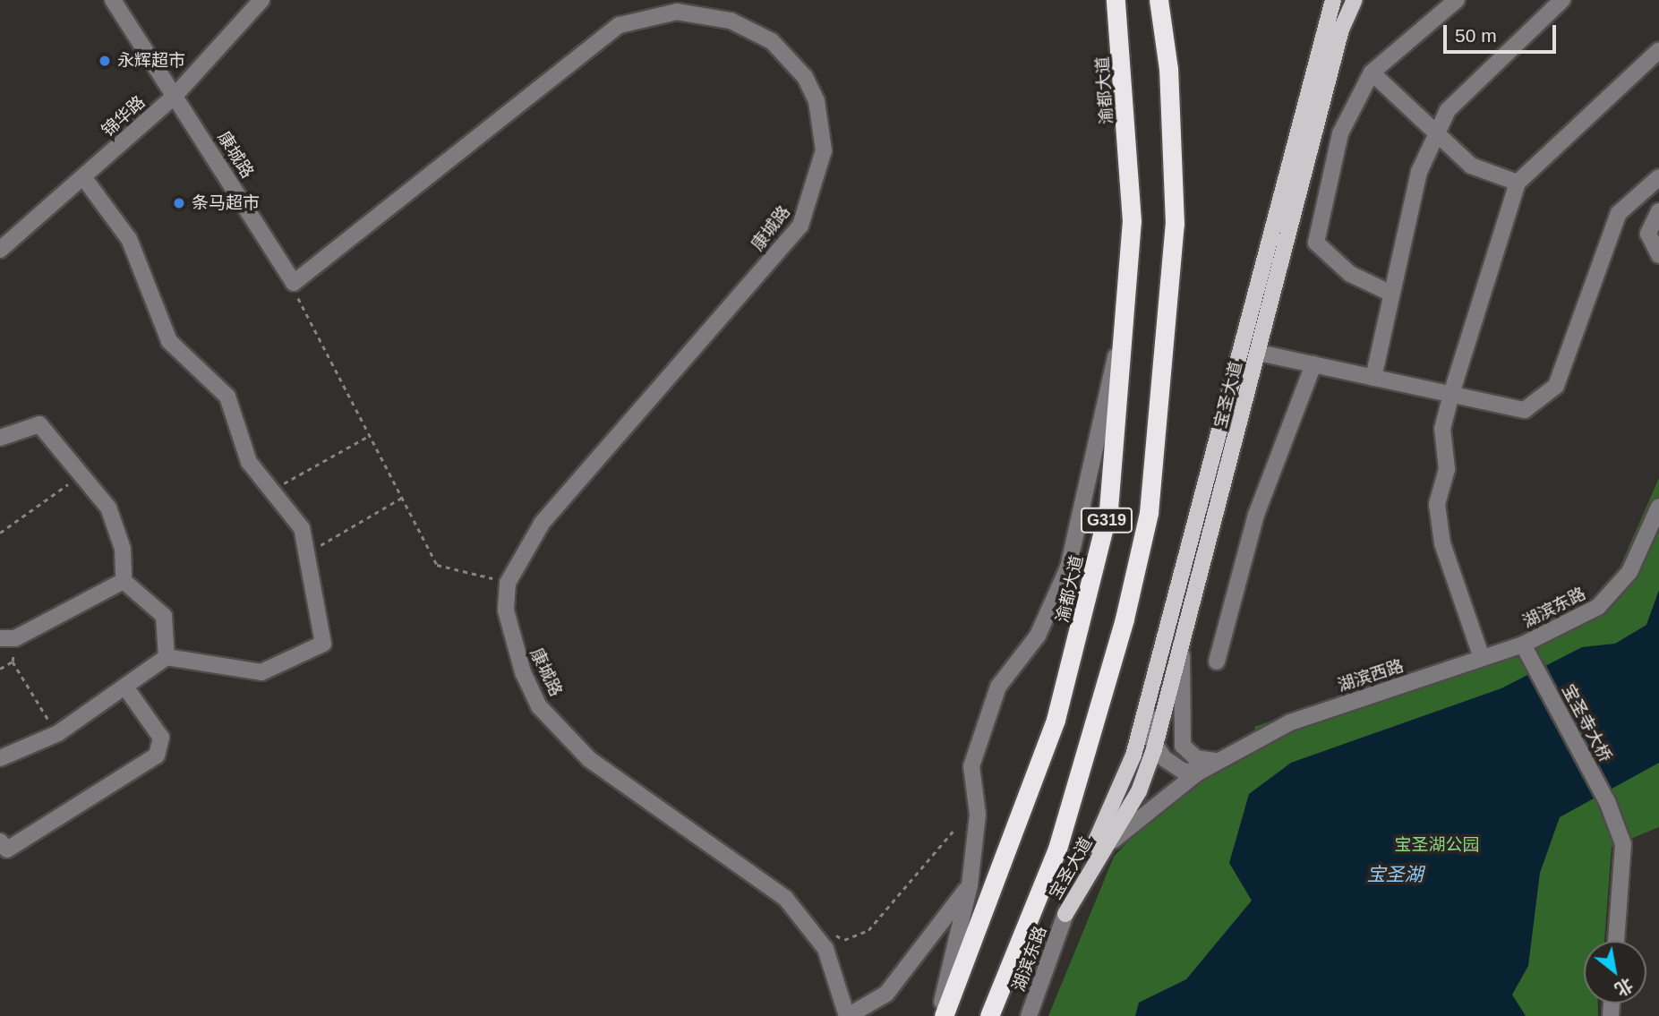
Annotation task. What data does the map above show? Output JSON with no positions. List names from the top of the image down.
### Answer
{
  "streets": {
    "highway": ["渝都大道", "G319"],
    "main road": ["宝圣大道"],
    "street": [
      "锦华路",
      "康城路",
      "湖滨东路",
      "湖滨西路",
      "宝圣寺大桥"
    ]
  },
  "crossings": [
    ["锦华路", "康城路"],
    ["宝圣大道", "湖滨东路"],
    ["宝圣大道", "湖滨西路"],
    ["湖滨东路", "湖滨西路"],
    ["湖滨东路", "宝圣寺大桥"],
    ["湖滨西路", "宝圣寺大桥"]
  ],
  "water": ["宝圣湖"],
  "parks": ["宝圣湖公园"],
  "places": ["永辉超市", "条马超市"],
  "scale_bar": "50 m",
  "north": "bottom right"
}
